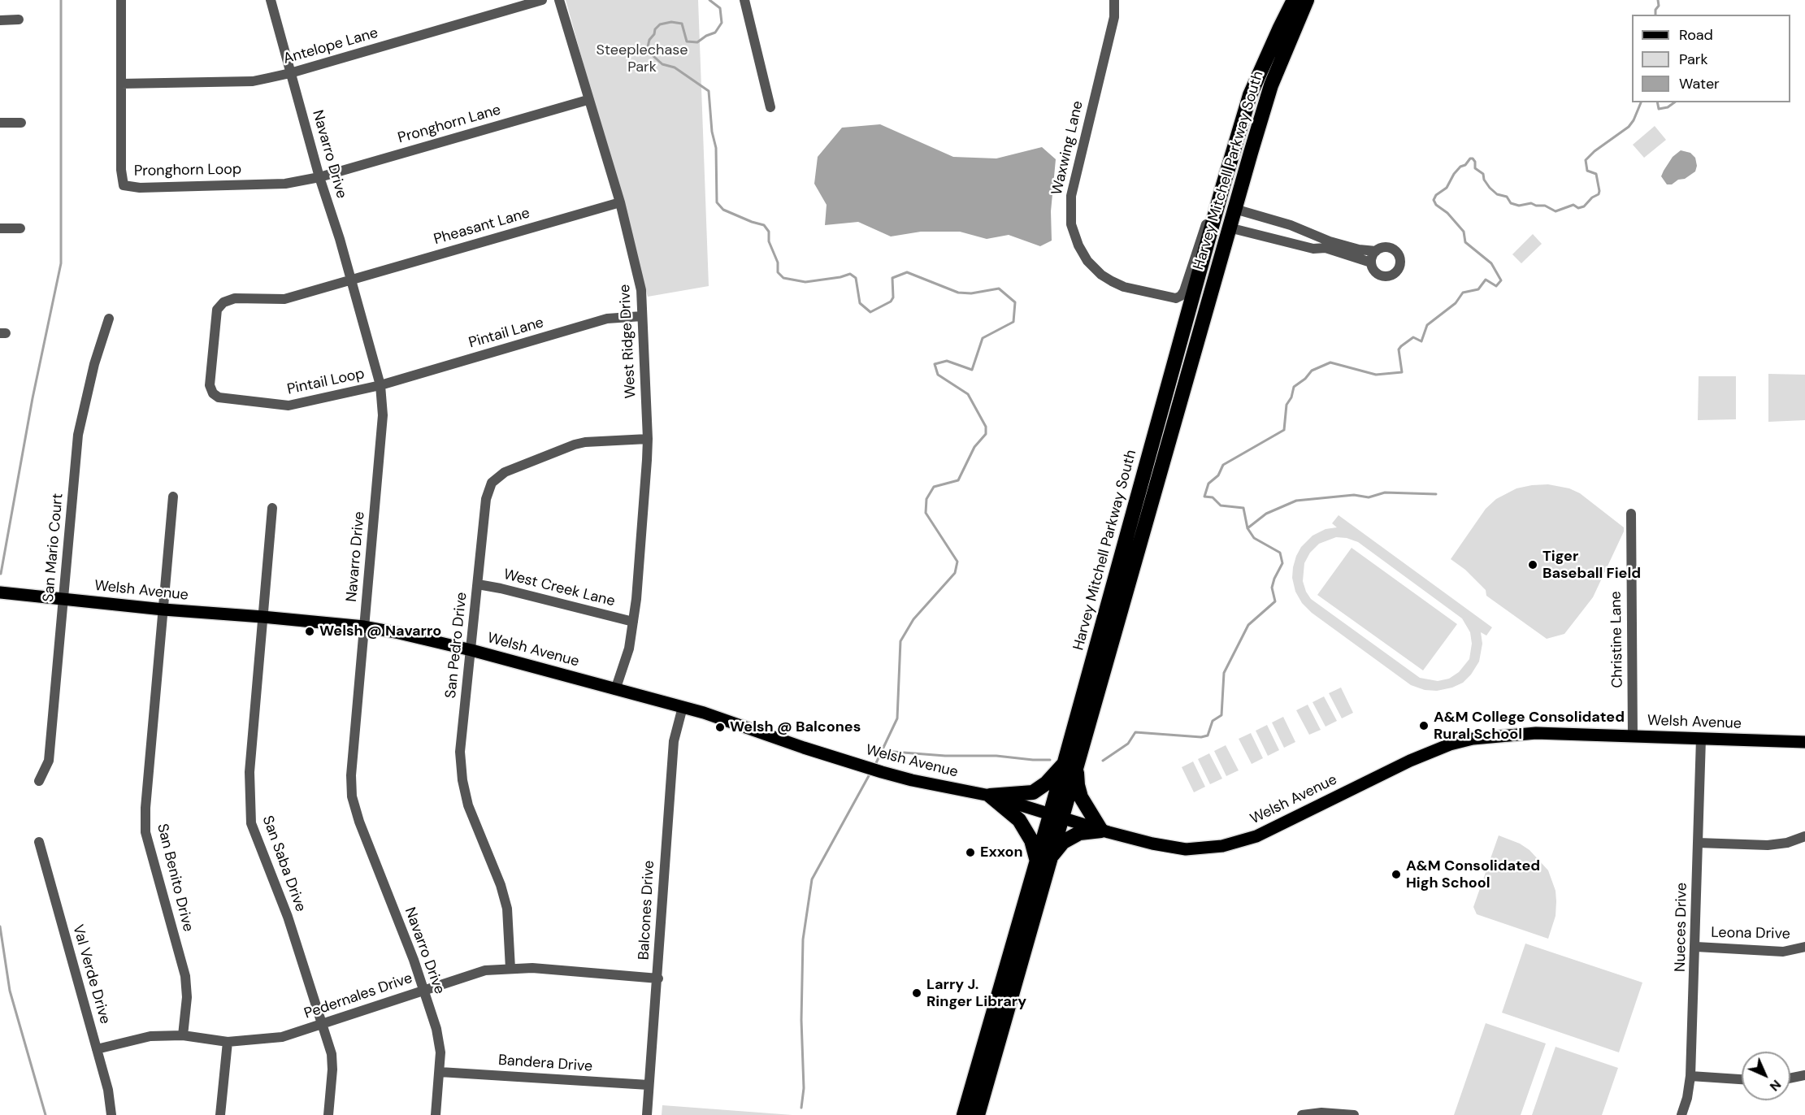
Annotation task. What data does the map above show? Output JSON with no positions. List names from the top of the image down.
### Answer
{
  "streets": {
    "highway": ["Harvey Mitchell Parkway South"],
    "main road": ["Welsh Avenue"],
    "street": [
      "Antelope Lane",
      "Pronghorn Lane",
      "Waxwing Lane",
      "Navarro Drive",
      "Pronghorn Loop",
      "Pheasant Lane",
      "Pintail Lane",
      "West Ridge Drive",
      "Pintail Loop",
      "San Mario Court",
      "West Creek Lane",
      "Christine Lane",
      "San Pedro Drive",
      "San Saba Drive",
      "San Benito Drive",
      "Balcones Drive",
      "Nueces Drive",
      "Leona Drive",
      "Val Verde Drive",
      "Pedernales Drive",
      "Bandera Drive"
    ]
  },
  "crossings": [
    ["Antelope Lane", "Navarro Drive"],
    ["Antelope Lane", "Pronghorn Loop"],
    ["Pronghorn Lane", "Navarro Drive"],
    ["Pronghorn Lane", "Pronghorn Loop"],
    ["Pronghorn Lane", "West Ridge Drive"],
    ["Navarro Drive", "Pronghorn Loop"],
    ["Navarro Drive", "Pheasant Lane"],
    ["Navarro Drive", "Pintail Lane"],
    ["Navarro Drive", "Pintail Loop"],
    ["Navarro Drive", "Welsh Avenue"],
    ["Navarro Drive", "Pedernales Drive"],
    ["Navarro Drive", "Bandera Drive"],
    ["Harvey Mitchell Parkway South", "Welsh Avenue"],
    ["Pheasant Lane", "West Ridge Drive"],
    ["Pheasant Lane", "Pintail Loop"],
    ["Pintail Lane", "West Ridge Drive"],
    ["Pintail Lane", "Pintail Loop"],
    ["West Ridge Drive", "West Creek Lane"],
    ["West Ridge Drive", "Welsh Avenue"],
    ["West Ridge Drive", "San Pedro Drive"],
    ["San Mario Court", "Welsh Avenue"],
    ["West Creek Lane", "San Pedro Drive"],
    ["Welsh Avenue", "Christine Lane"],
    ["Welsh Avenue", "San Pedro Drive"],
    ["Welsh Avenue", "San Saba Drive"],
    ["Welsh Avenue", "San Benito Drive"],
    ["Welsh Avenue", "Balcones Drive"],
    ["Welsh Avenue", "Nueces Drive"],
    ["San Pedro Drive", "Pedernales Drive"],
    ["San Saba Drive", "Pedernales Drive"],
    ["San Benito Drive", "Pedernales Drive"],
    ["Balcones Drive", "Pedernales Drive"],
    ["Balcones Drive", "Bandera Drive"],
    ["Nueces Drive", "Leona Drive"],
    ["Val Verde Drive", "Pedernales Drive"]
  ],
  "parks": ["Steeplechase Park"],
  "places": [
    "Tiger Baseball Field",
    "Welsh @ Navarro",
    "A&M College Consolidated Rural School",
    "Welsh @ Balcones",
    "Exxon",
    "A&M Consolidated High School",
    "Larry J. Ringer Library"
  ],
  "legend": ["Road", "Park", "Water"],
  "north": "bottom right"
}
